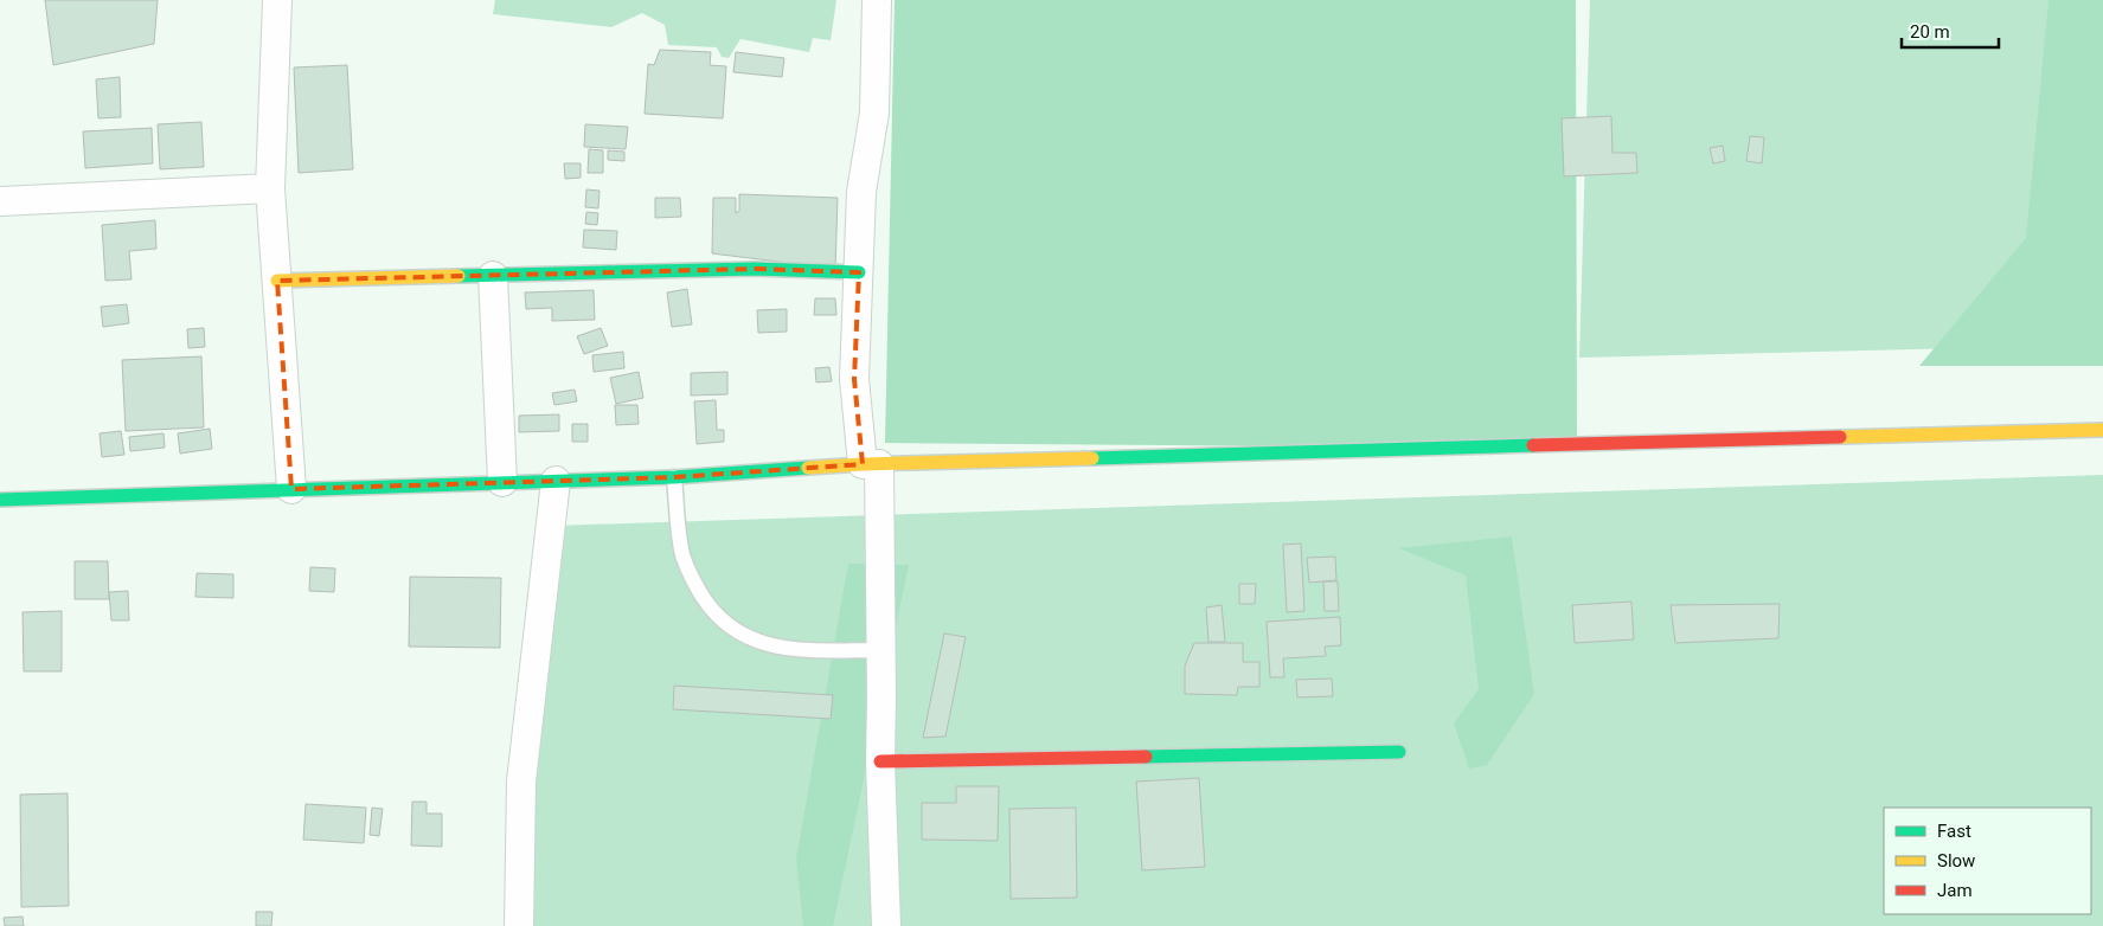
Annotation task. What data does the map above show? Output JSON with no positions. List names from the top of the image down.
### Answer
{
  "legend": ["Fast", "Slow", "Jam"],
  "scale_bar": "20 m"
}
